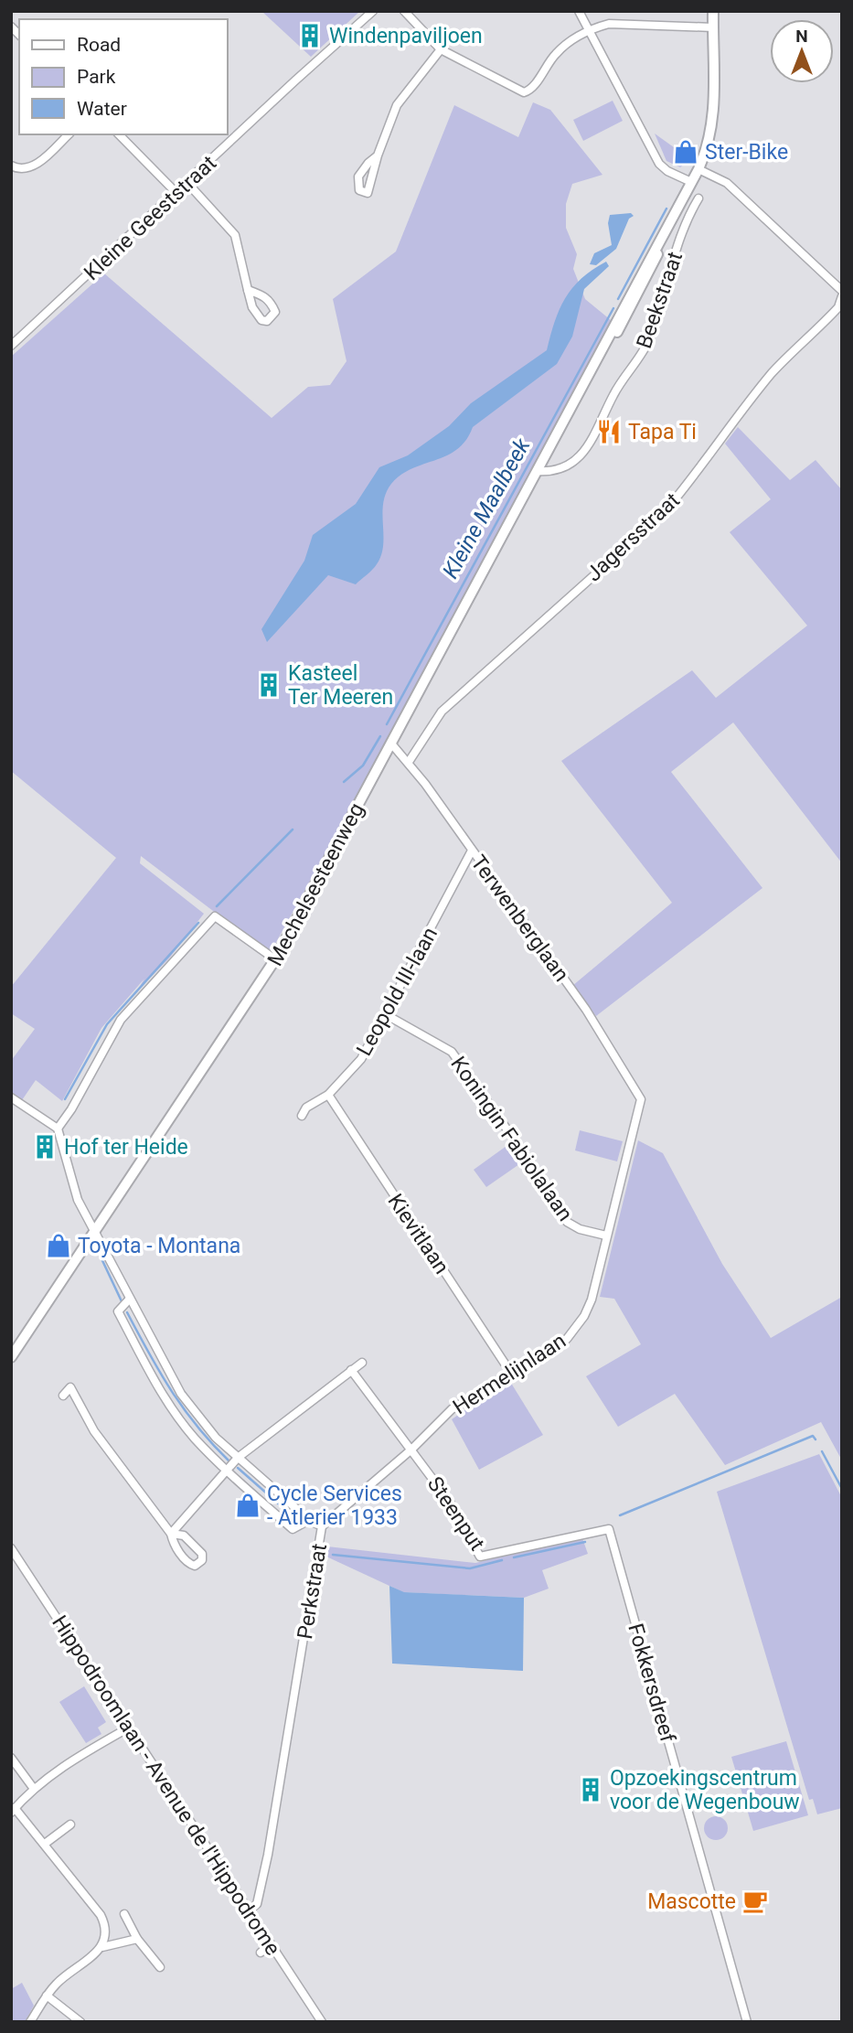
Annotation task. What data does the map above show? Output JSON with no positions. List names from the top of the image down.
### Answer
{
  "streets": {
    "main road": ["Mechelsesteenweg"],
    "street": [
      "Kleine Geeststraat",
      "Beekstraat",
      "Jagersstraat",
      "Terwenberglaan",
      "Leopold III-laan",
      "Koningin Fabiolalaan",
      "Kievitlaan",
      "Hermelijnlaan",
      "Steenput",
      "Perkstraat",
      "Fokkersdreef",
      "Hippodroomlaan - Avenue de l'Hippodrome"
    ]
  },
  "crossings": [
    ["Beekstraat", "Mechelsesteenweg"],
    ["Jagersstraat", "Terwenberglaan"],
    ["Mechelsesteenweg", "Terwenberglaan"],
    ["Mechelsesteenweg", "Perkstraat"],
    ["Terwenberglaan", "Leopold III-laan"],
    ["Terwenberglaan", "Hermelijnlaan"],
    ["Leopold III-laan", "Koningin Fabiolalaan"],
    ["Leopold III-laan", "Kievitlaan"],
    ["Koningin Fabiolalaan", "Hermelijnlaan"],
    ["Kievitlaan", "Hermelijnlaan"],
    ["Hermelijnlaan", "Steenput"],
    ["Hermelijnlaan", "Perkstraat"],
    ["Steenput", "Fokkersdreef"],
    ["Perkstraat", "Hippodroomlaan - Avenue de l'Hippodrome"]
  ],
  "water": ["Kleine Maalbeek"],
  "places": {
    "building": [
      "Windenpaviljoen",
      "Kasteel Ter Meeren",
      "Hof ter Heide",
      "Opzoekingscentrum voor de Wegenbouw"
    ],
    "shop": ["Ster-Bike", "Toyota - Montana", "Cycle Services - Atlerier 1933"],
    "restaurant": ["Tapa Ti"],
    "cafe": ["Mascotte"]
  },
  "legend": ["Road", "Park", "Water"],
  "north": "top"
}
